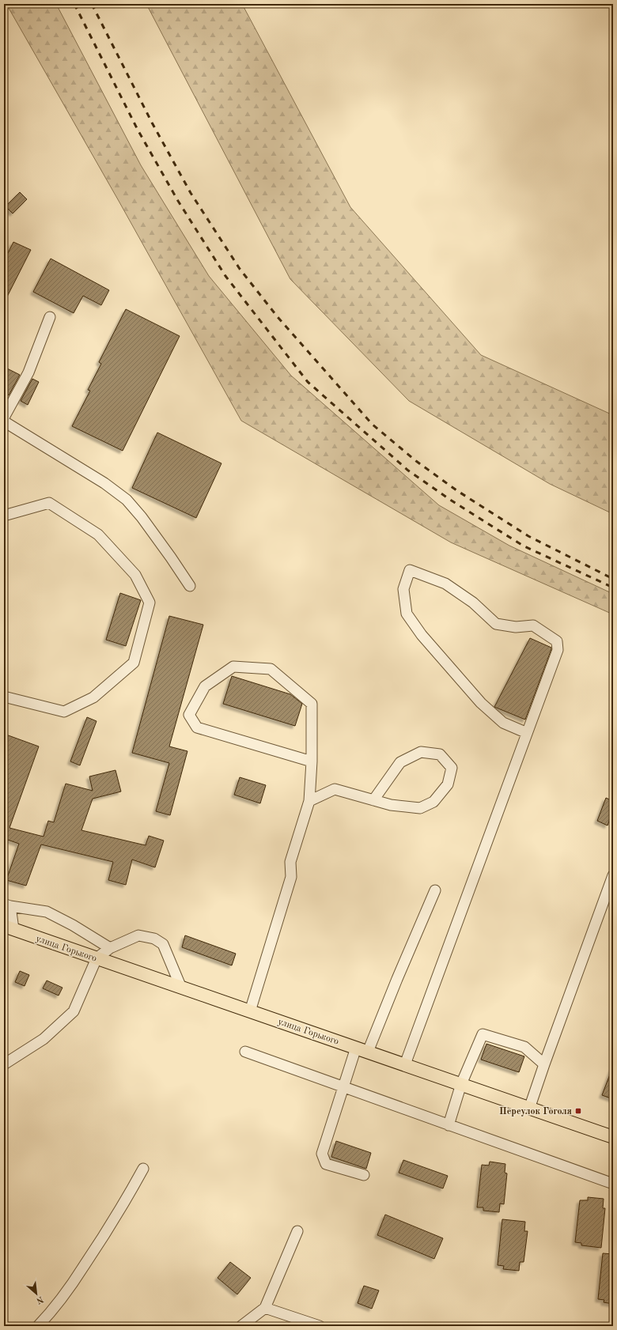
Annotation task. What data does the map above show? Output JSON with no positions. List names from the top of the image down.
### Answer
{
  "streets": {
    "main road": ["улица Горького"]
  },
  "places": {
    "transit": ["Переулок Гоголя"]
  },
  "north": "bottom right"
}
